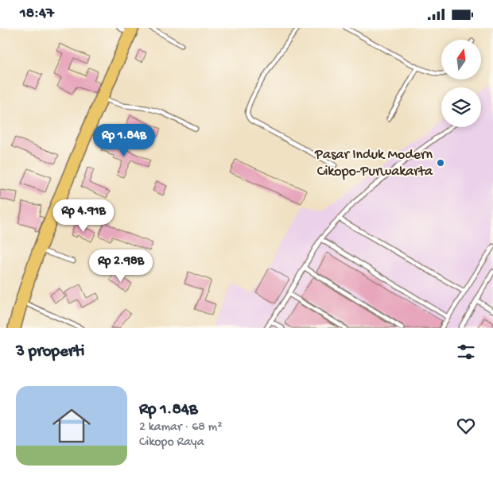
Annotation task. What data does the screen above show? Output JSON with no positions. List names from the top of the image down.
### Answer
{
  "places": ["Pasar Induk Modern Cikopo-Purwakarta"],
  "north": "top",
  "page": {
    "status": "18:47",
    "price": ["Rp 1.84B", "Rp 4.91B", "Rp 2.98B"],
    "heading": "3 properti",
    "list": [
      {
        "name": "Rp 1.84B",
        "note": "2 kamar · 68 m² · Cikopo Raya"
      }
    ]
  }
}
